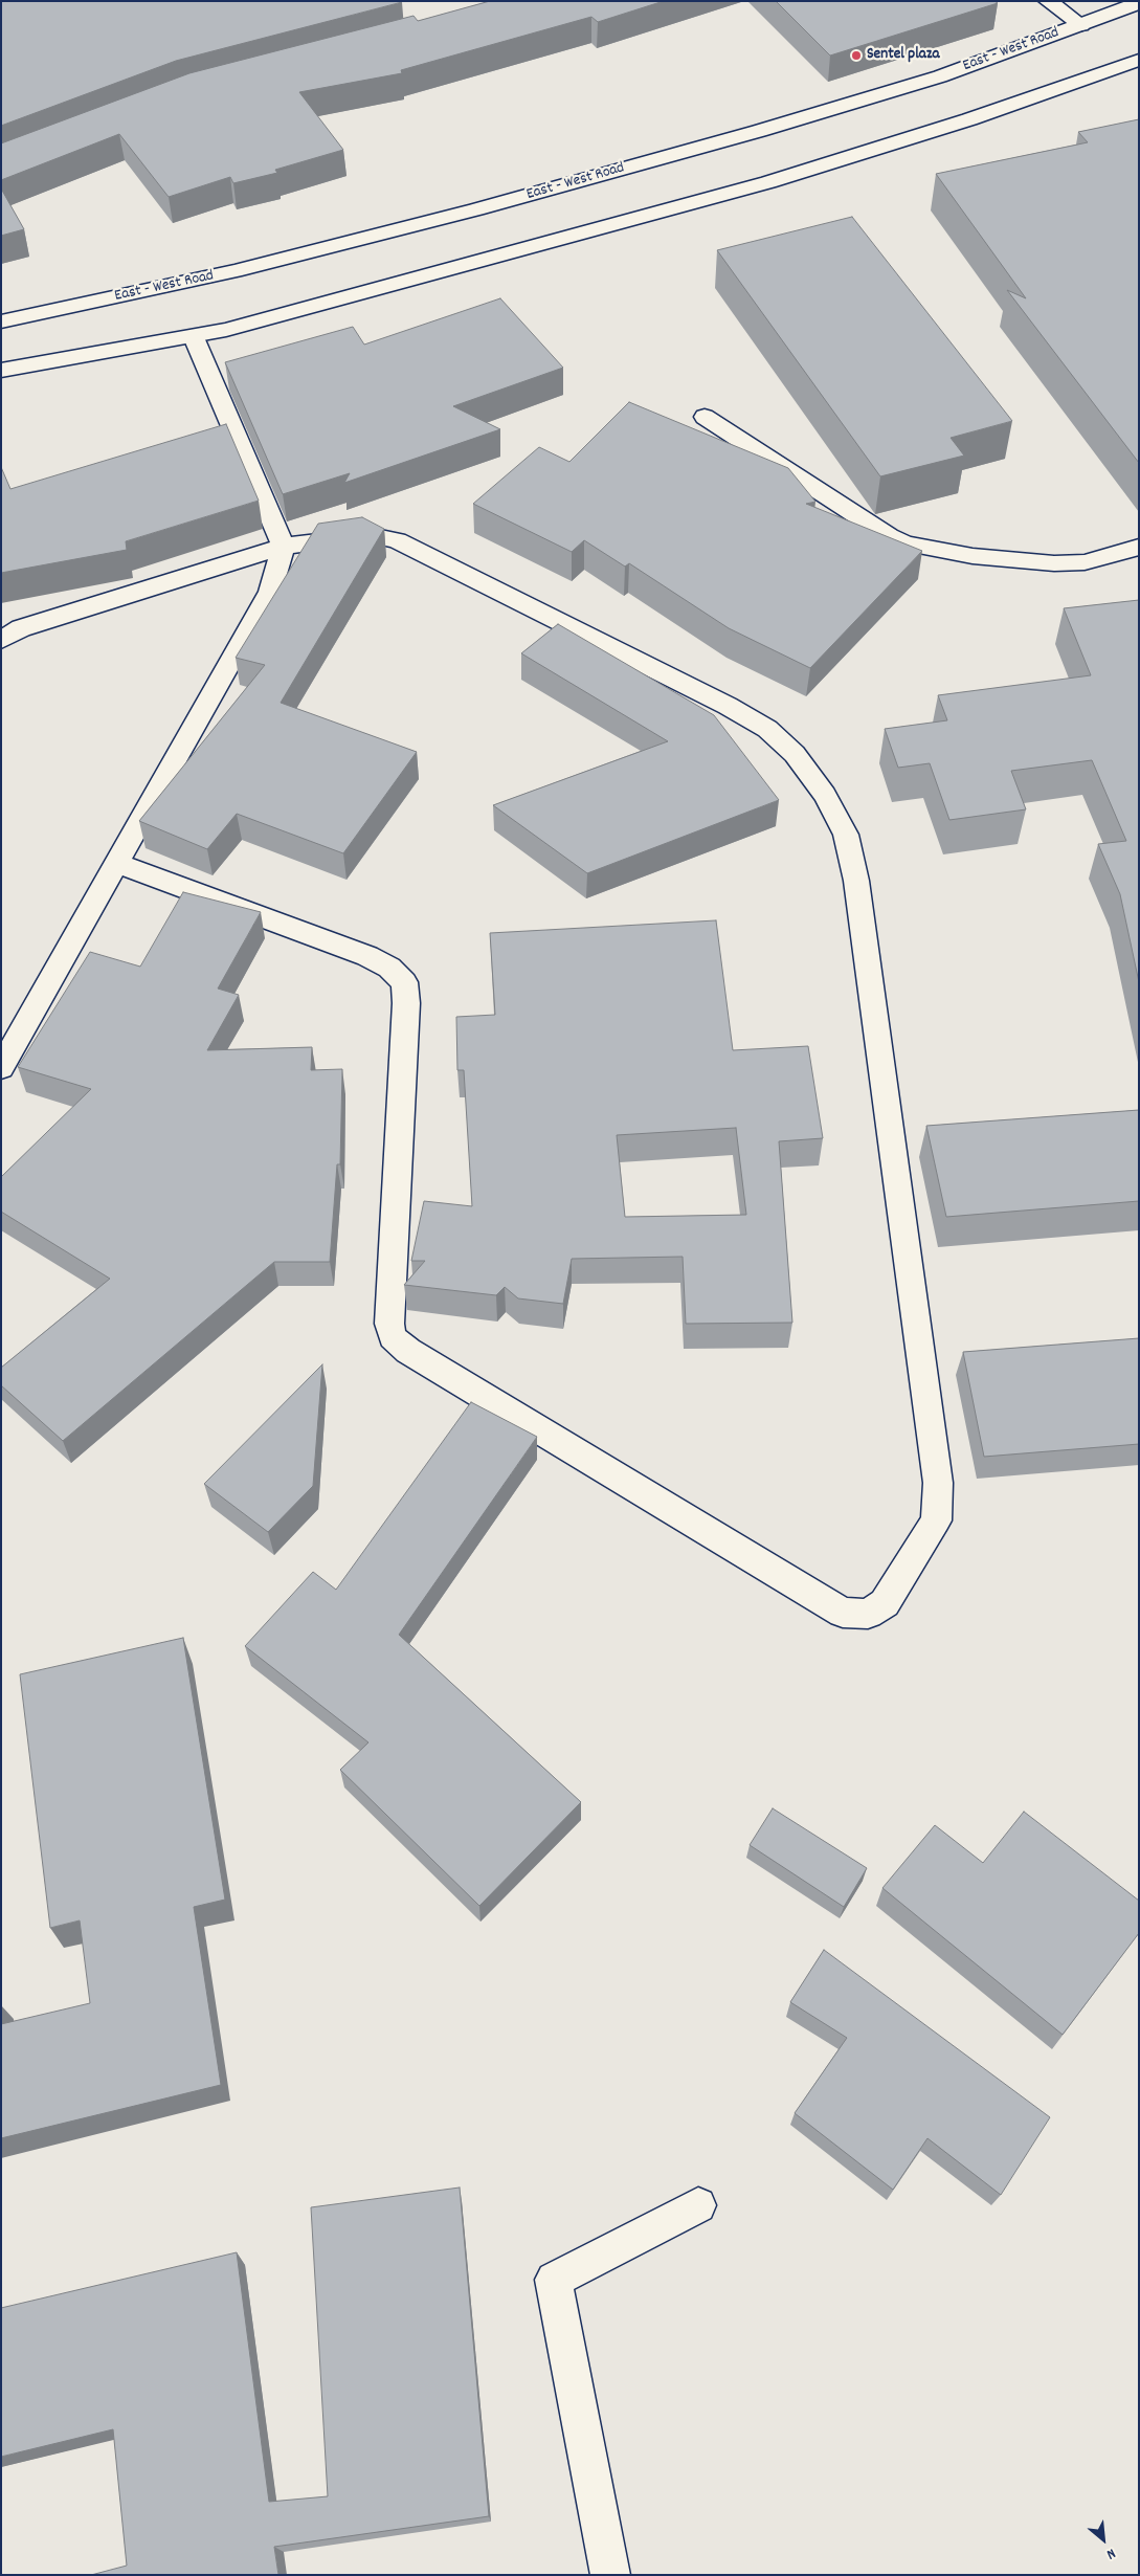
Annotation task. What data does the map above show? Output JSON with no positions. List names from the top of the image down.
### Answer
{
  "streets": {
    "main road": ["East - West Road"]
  },
  "places": ["Sentel plaza"],
  "north": "bottom right"
}
